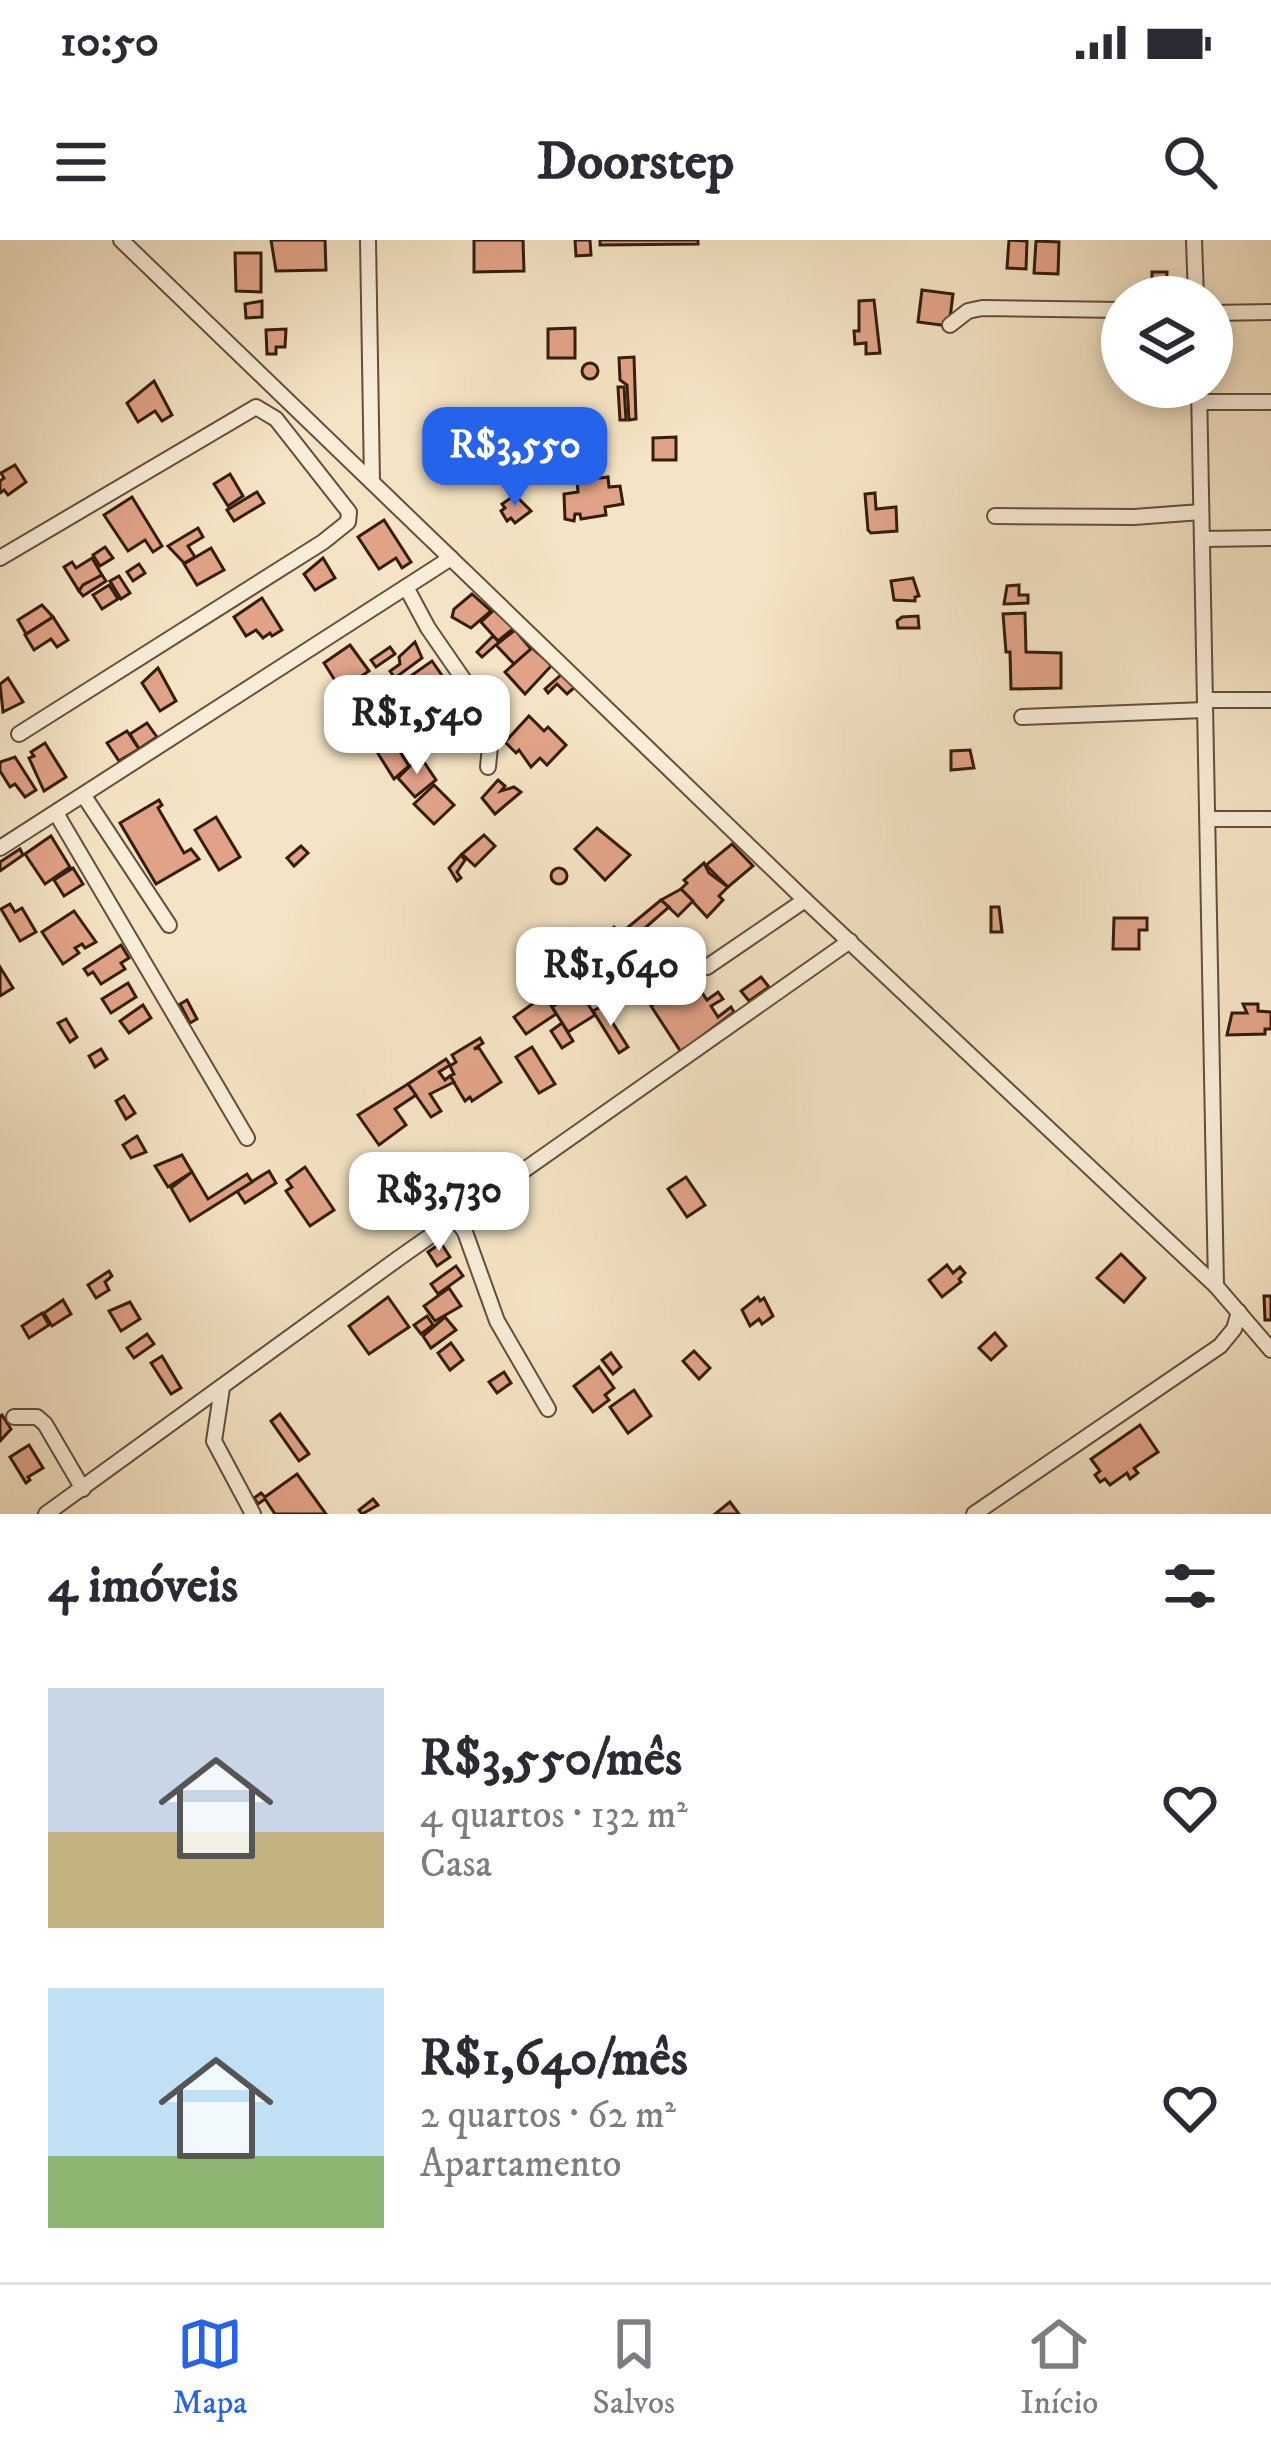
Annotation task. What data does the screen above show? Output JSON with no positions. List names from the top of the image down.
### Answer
{
  "page": {
    "status": "10:50",
    "header": "Doorstep",
    "price": [
      "R$3,550",
      "R$1,540",
      "R$1,640",
      "R$3,730"
    ],
    "heading": "4 imóveis",
    "list": [
      {
        "name": "R$3,550/mês",
        "note": "4 quartos · 132 m² · Casa"
      },
      {
        "name": "R$1,640/mês",
        "note": "2 quartos · 62 m² · Apartamento"
      }
    ],
    "tabs": ["Mapa", "Salvos", "Início"]
  }
}
